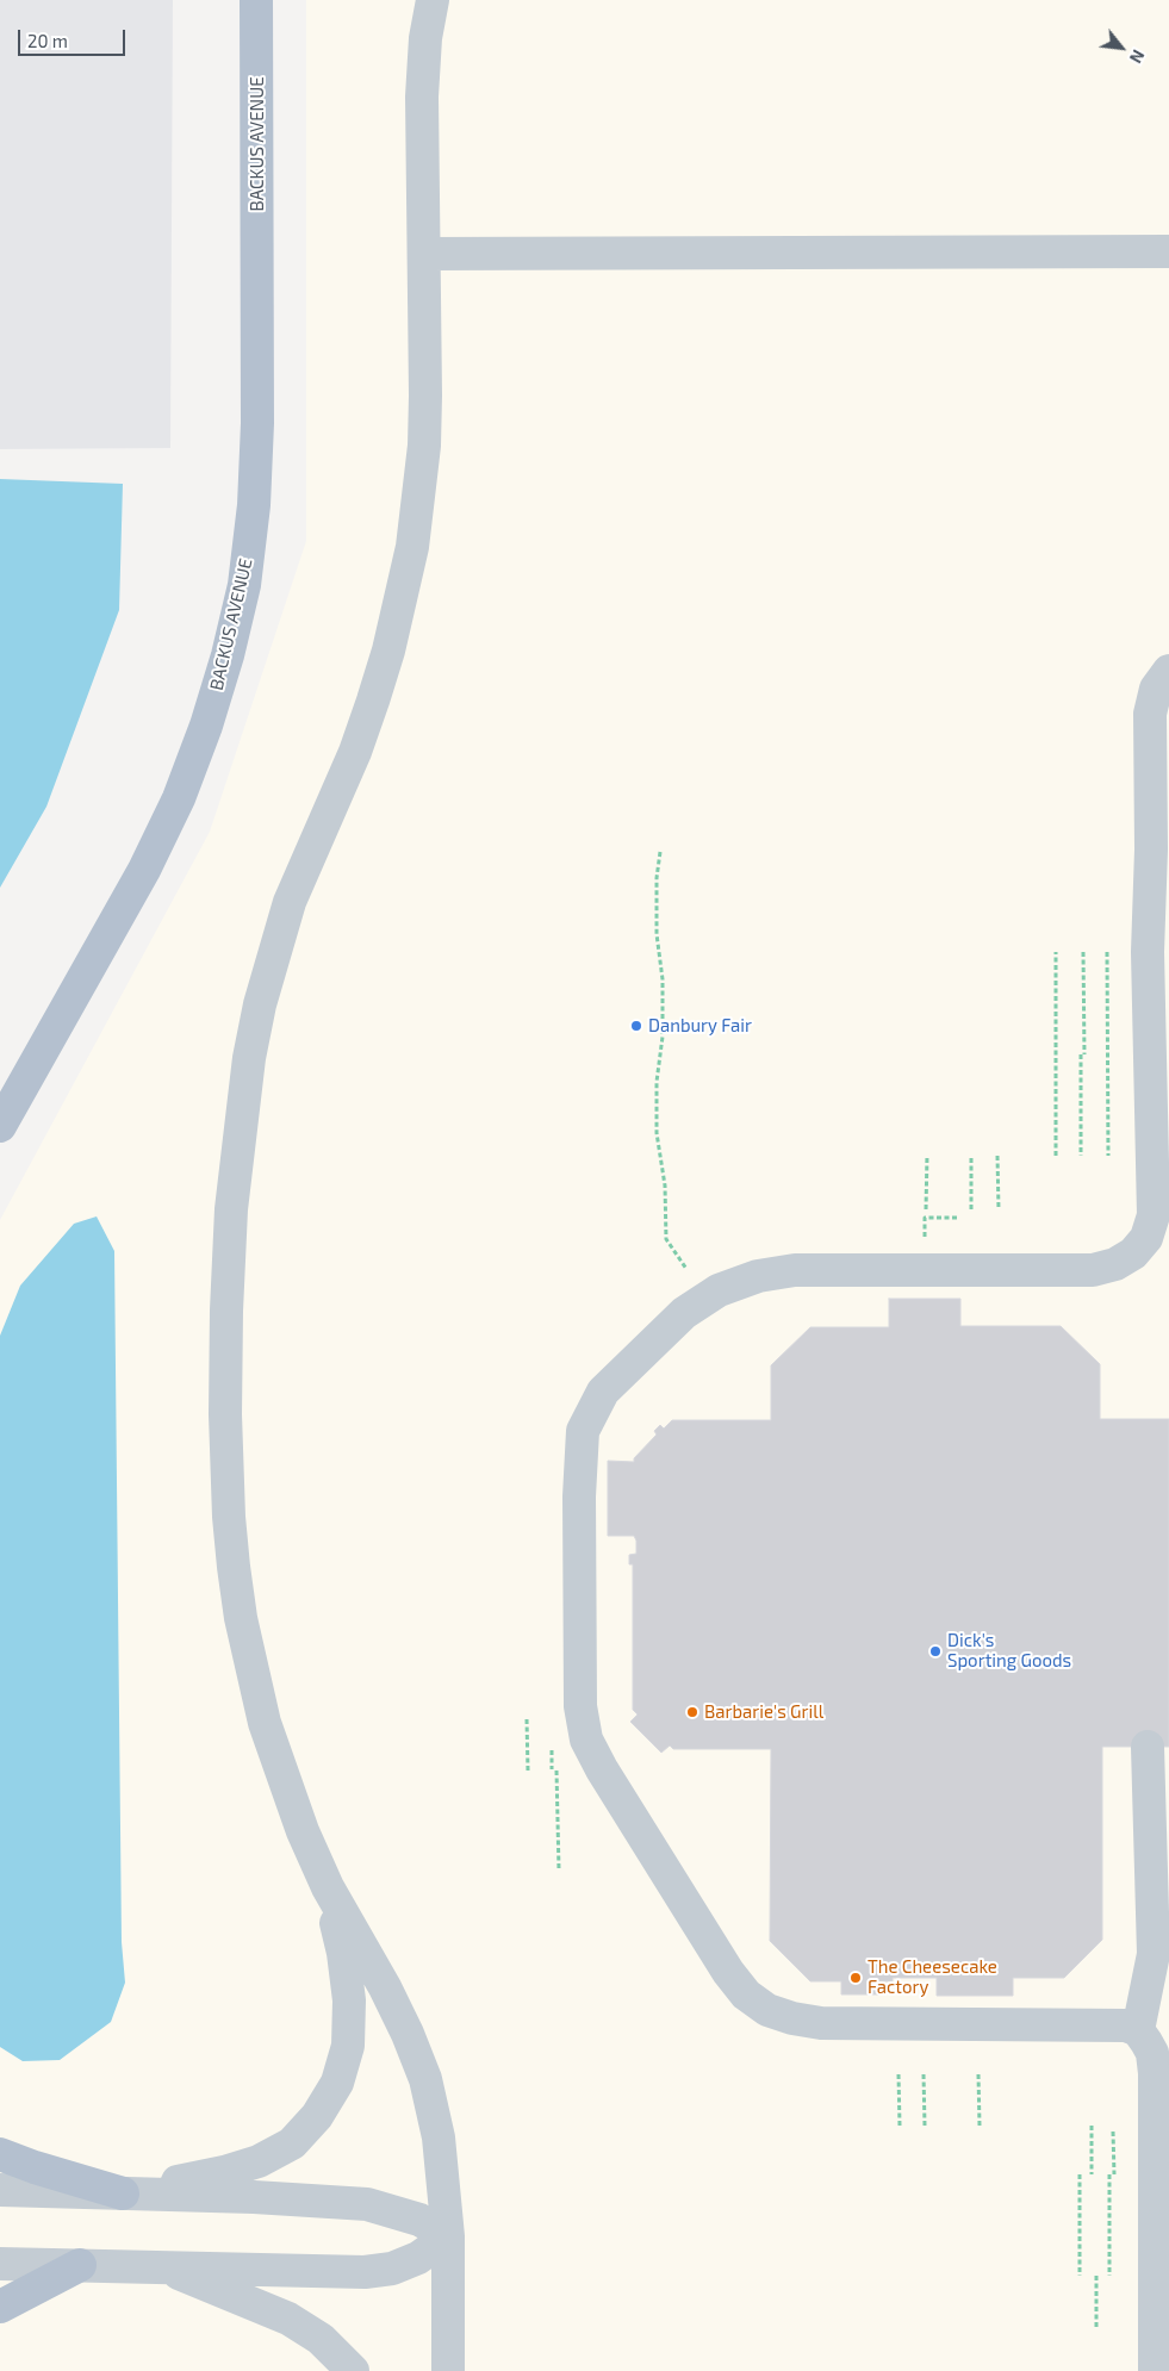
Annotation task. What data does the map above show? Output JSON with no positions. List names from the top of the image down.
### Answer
{
  "streets": {
    "main road": ["BACKUS AVENUE"]
  },
  "places": [
    "Danbury Fair",
    "Dick's Sporting Goods",
    "Barbarie's Grill",
    "The Cheesecake Factory"
  ],
  "scale_bar": "20 m",
  "north": "bottom right"
}
